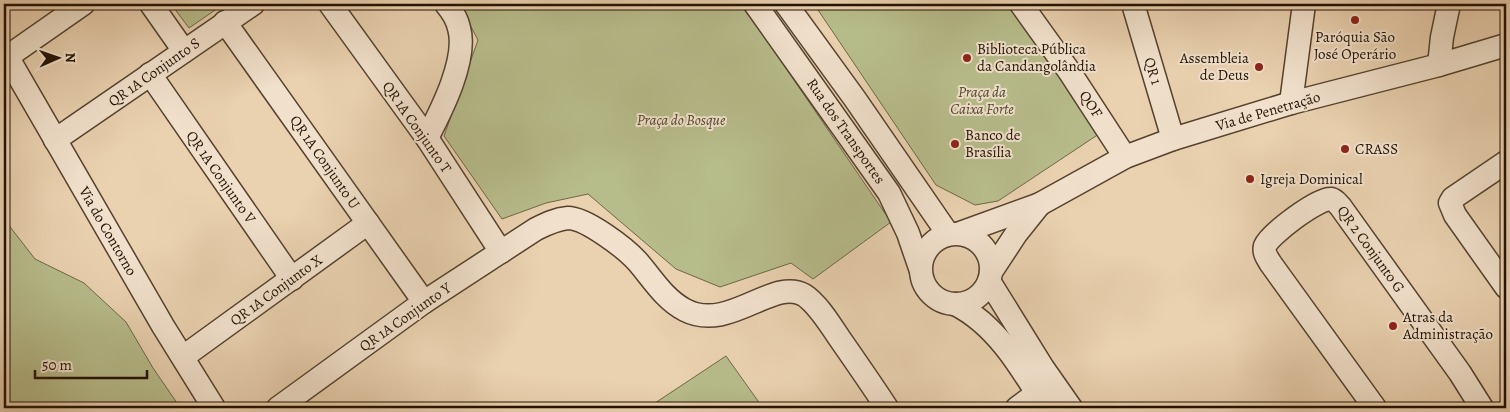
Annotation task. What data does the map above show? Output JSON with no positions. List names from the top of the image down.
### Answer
{
  "streets": {
    "street": [
      "QR 1",
      "QR 1A Conjunto S",
      "QOF",
      "Via de Penetração",
      "QR 1A Conjunto T",
      "Rua dos Transportes",
      "QR 1A Conjunto U",
      "QR 1A Conjunto V",
      "Via do Contorno",
      "QR 2 Conjunto G",
      "QR 1A Conjunto X",
      "QR 1A Conjunto Y"
    ]
  },
  "crossings": [
    ["QR 1", "Via de Penetração"],
    ["QR 1A Conjunto S", "QR 1A Conjunto U"],
    ["QR 1A Conjunto S", "QR 1A Conjunto V"],
    ["QR 1A Conjunto S", "Via do Contorno"],
    ["QOF", "Via de Penetração"],
    ["Via de Penetração", "Rua dos Transportes"],
    ["QR 1A Conjunto T", "QR 1A Conjunto Y"],
    ["QR 1A Conjunto U", "QR 1A Conjunto X"],
    ["QR 1A Conjunto U", "QR 1A Conjunto Y"],
    ["QR 1A Conjunto V", "QR 1A Conjunto X"],
    ["Via do Contorno", "QR 1A Conjunto X"]
  ],
  "parks": ["Praça da Caixa Forte", "Praça do Bosque"],
  "places": [
    "Paróquia São José Operário",
    "Biblioteca Pública da Candangolândia",
    "Assembleia de Deus",
    "Banco de Brasília",
    "CRASS",
    "Igreja Dominical",
    "Atras da Administração"
  ],
  "scale_bar": "50 m",
  "north": "right"
}
